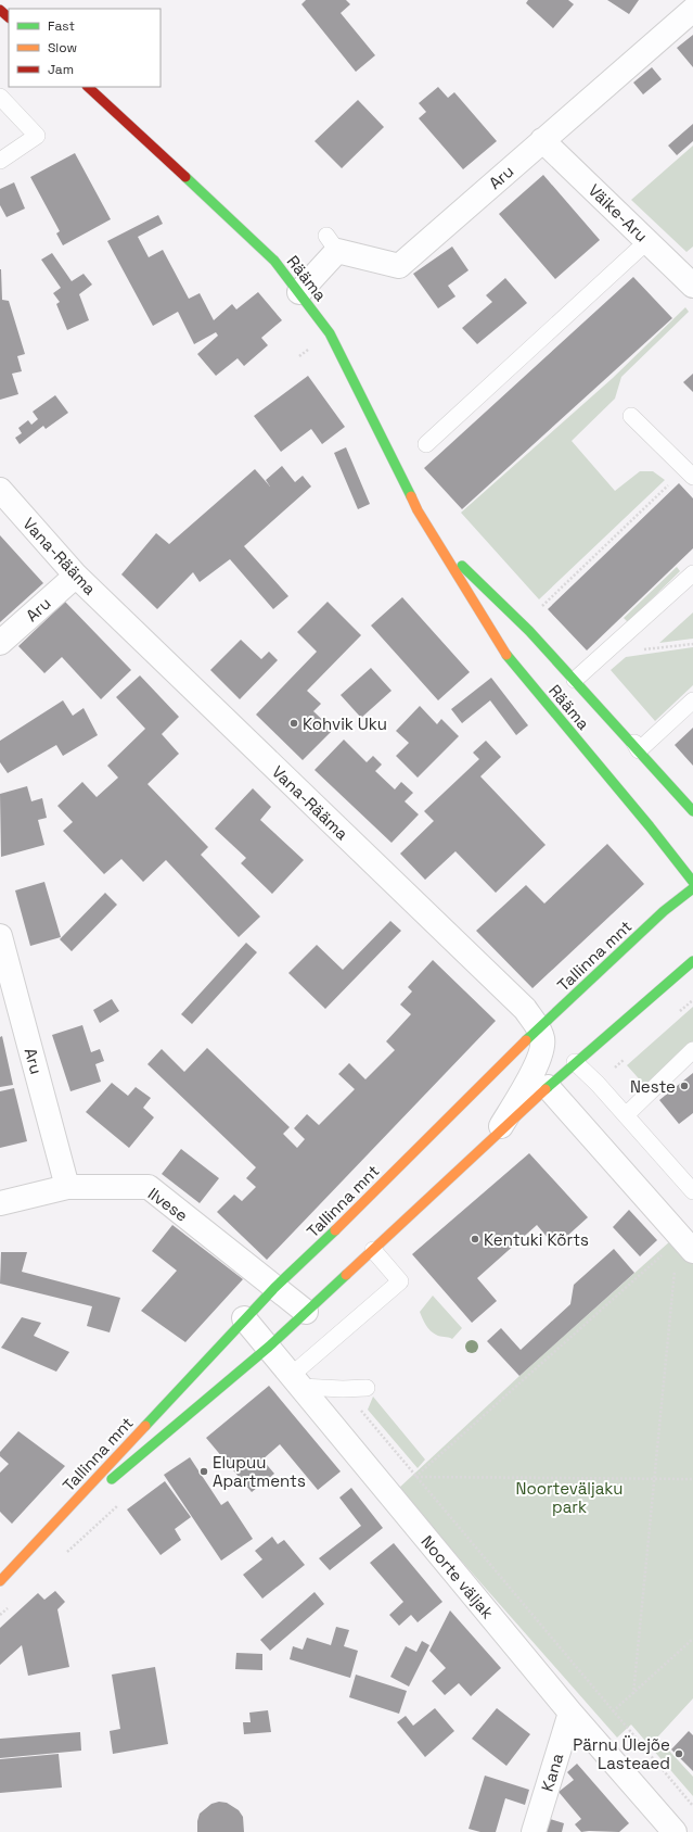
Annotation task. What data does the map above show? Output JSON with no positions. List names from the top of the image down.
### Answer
{
  "streets": {
    "main road": ["Rääma", "Tallinna mnt"],
    "street": [
      "Aru",
      "Väike-Aru",
      "Vana-Rääma",
      "Ilvese",
      "Noorte väljak",
      "Kana"
    ]
  },
  "crossings": [
    ["Aru", "Väike-Aru"],
    ["Aru", "Rääma"],
    ["Aru", "Vana-Rääma"],
    ["Aru", "Ilvese"],
    ["Vana-Rääma", "Tallinna mnt"],
    ["Tallinna mnt", "Ilvese"],
    ["Tallinna mnt", "Noorte väljak"],
    ["Noorte väljak", "Kana"]
  ],
  "parks": ["Noorteväljaku park"],
  "places": [
    "Kohvik Uku",
    "Neste",
    "Kentuki Kõrts",
    "Elupuu Apartments",
    "Pärnu Ülejõe Lasteaed"
  ],
  "legend": ["Fast", "Slow", "Jam"]
}
